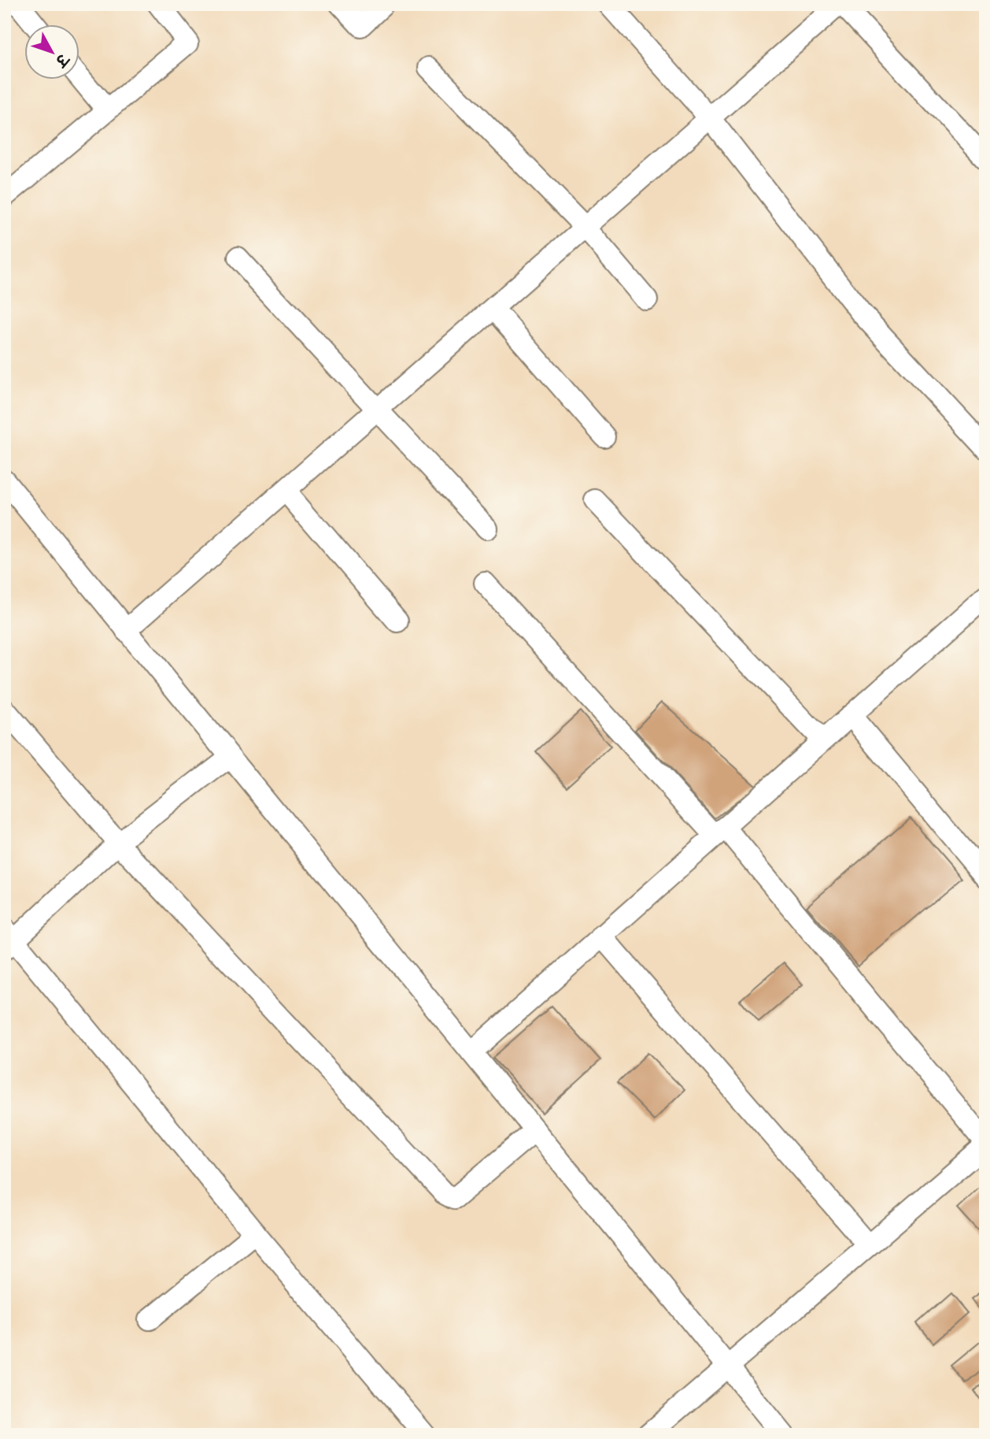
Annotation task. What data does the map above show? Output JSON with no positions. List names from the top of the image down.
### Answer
{
  "north": "bottom right"
}
